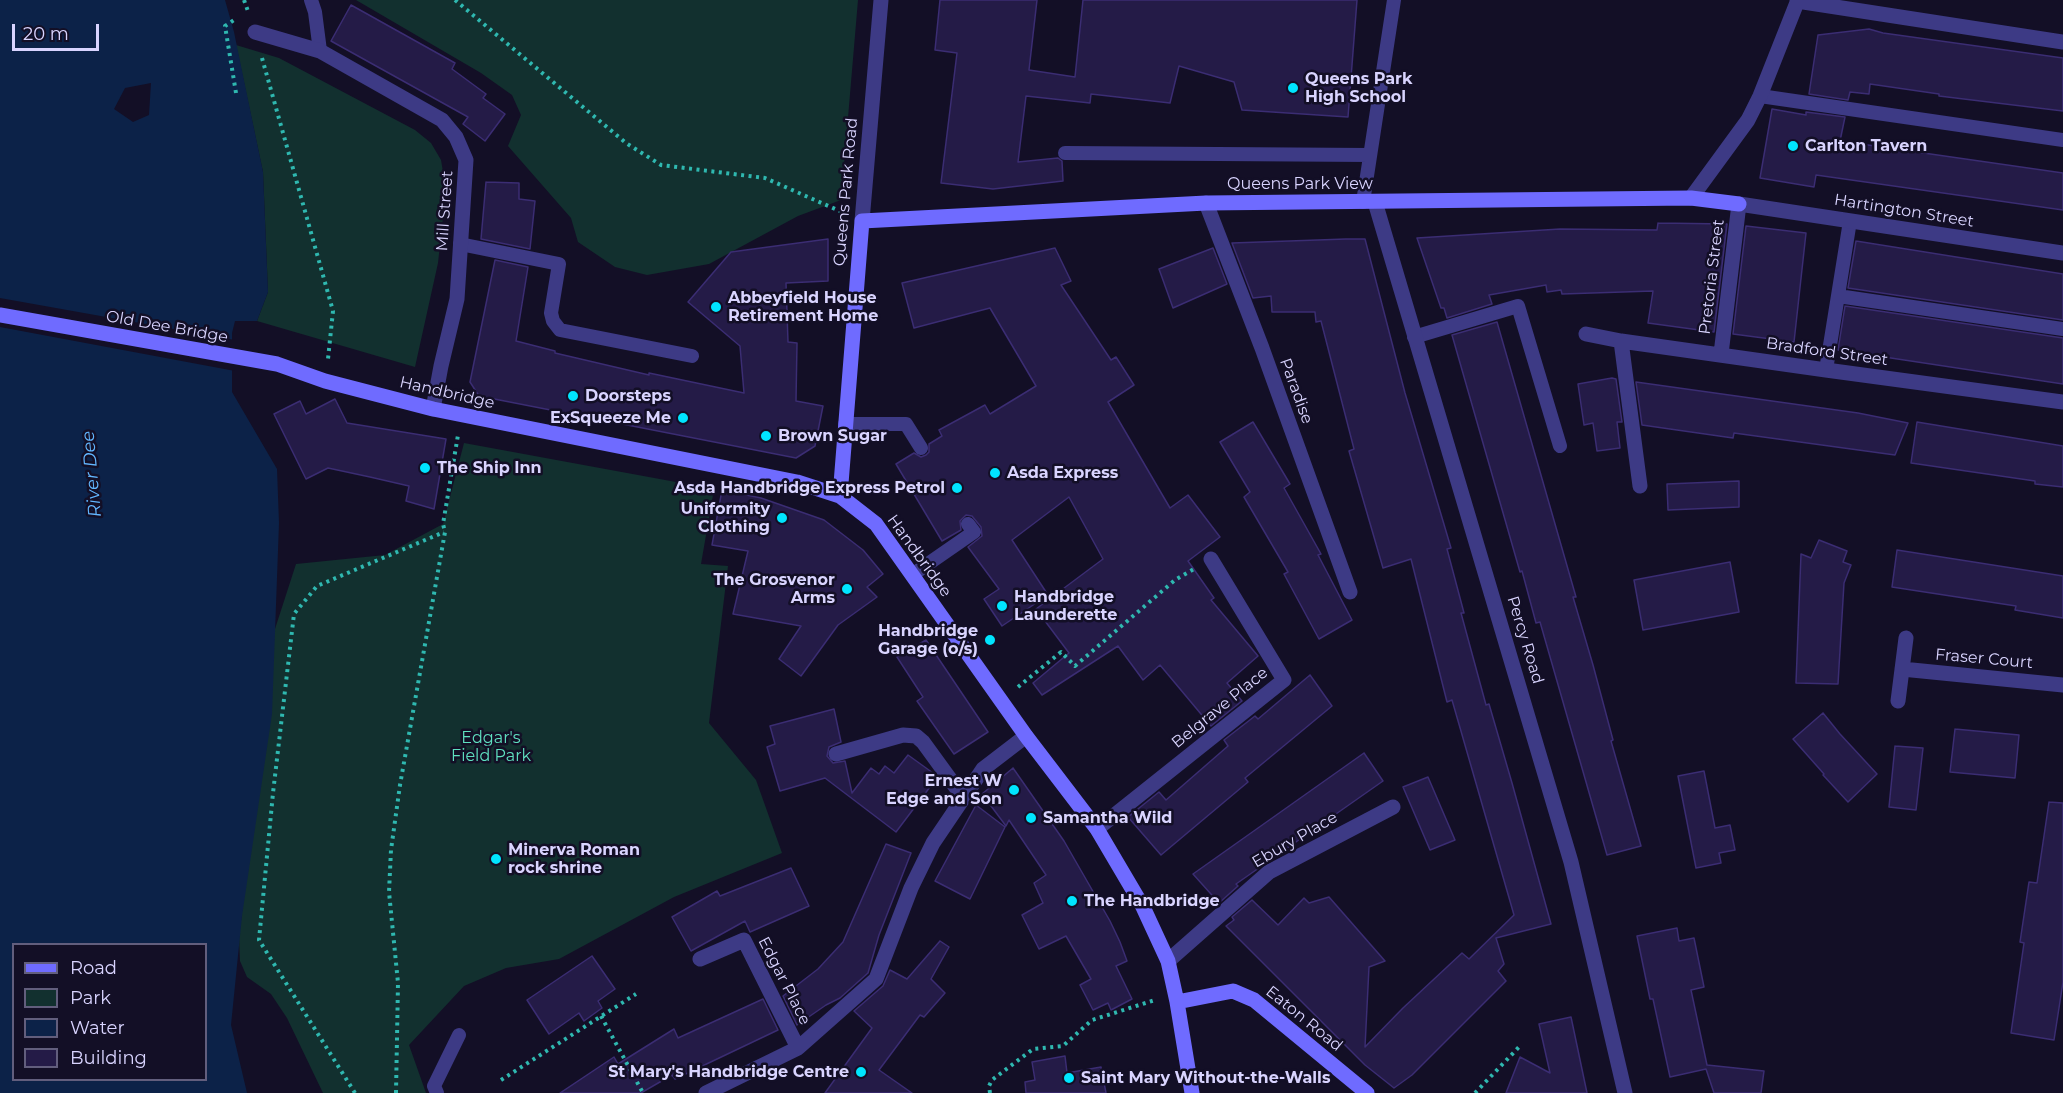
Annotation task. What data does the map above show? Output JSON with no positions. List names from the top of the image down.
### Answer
{
  "streets": {
    "street": [
      "Queens Park View",
      "Queens Park Road",
      "Mill Street",
      "Hartington Street",
      "Pretoria Street",
      "Old Dee Bridge",
      "Bradford Street",
      "Paradise",
      "Handbridge",
      "Percy Road",
      "Fraser Court",
      "Belgrave Place",
      "Ebury Place",
      "Edgar Place",
      "Eaton Road"
    ]
  },
  "crossings": [
    ["Queens Park View", "Queens Park Road"],
    ["Queens Park View", "Hartington Street"],
    ["Queens Park View", "Pretoria Street"],
    ["Queens Park View", "Paradise"],
    ["Queens Park View", "Percy Road"],
    ["Queens Park Road", "Handbridge"],
    ["Mill Street", "Handbridge"],
    ["Hartington Street", "Pretoria Street"],
    ["Pretoria Street", "Bradford Street"],
    ["Old Dee Bridge", "Handbridge"],
    ["Handbridge", "Belgrave Place"],
    ["Handbridge", "Ebury Place"],
    ["Handbridge", "Eaton Road"]
  ],
  "water": ["River Dee"],
  "parks": ["Edgar's Field Park"],
  "places": [
    "Queens Park High School",
    "Carlton Tavern",
    "Abbeyfield House Retirement Home",
    "Doorsteps",
    "ExSqueeze Me",
    "Brown Sugar",
    "The Ship Inn",
    "Asda Express",
    "Asda Handbridge Express Petrol",
    "Uniformity Clothing",
    "The Grosvenor Arms",
    "Handbridge Launderette",
    "Handbridge Garage (o/s)",
    "Ernest W Edge and Son",
    "Samantha Wild",
    "Minerva Roman rock shrine",
    "The Handbridge",
    "St Mary's Handbridge Centre",
    "Saint Mary Without-the-Walls"
  ],
  "legend": [
    "Road",
    "Park",
    "Water",
    "Building"
  ],
  "scale_bar": "20 m"
}
